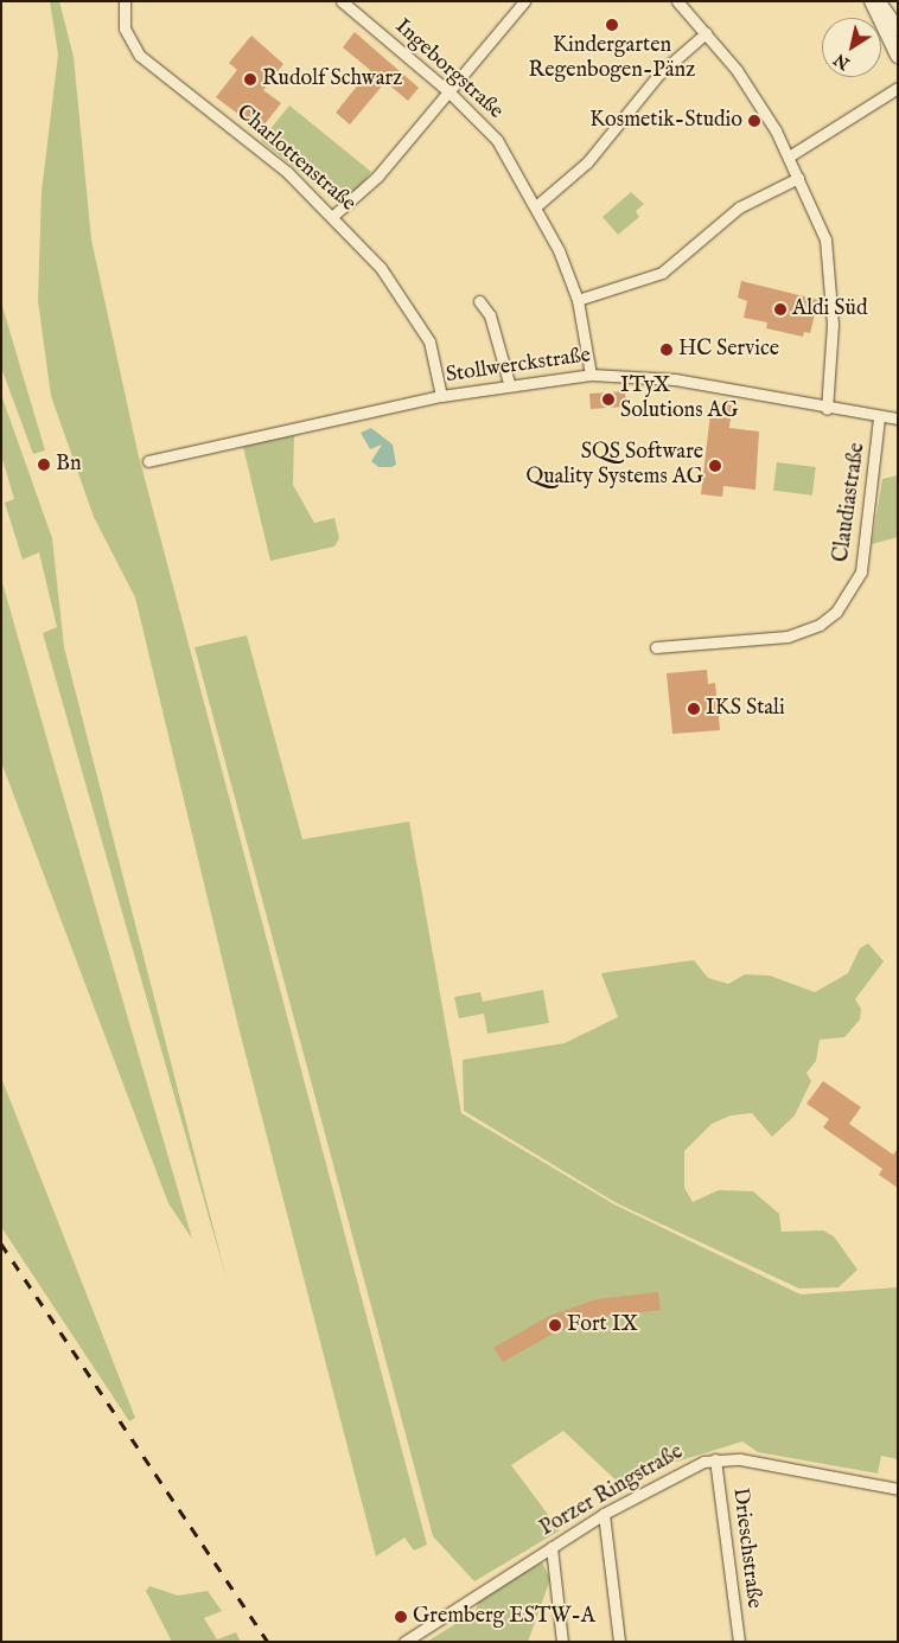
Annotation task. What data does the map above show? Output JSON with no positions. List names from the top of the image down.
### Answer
{
  "streets": {
    "street": [
      "Ingeborgstraße",
      "Charlottenstraße",
      "Stollwerckstraße",
      "Claudiastraße",
      "Porzer Ringstraße",
      "Drieschstraße"
    ]
  },
  "crossings": [
    ["Ingeborgstraße", "Stollwerckstraße"],
    ["Charlottenstraße", "Stollwerckstraße"],
    ["Stollwerckstraße", "Claudiastraße"],
    ["Porzer Ringstraße", "Drieschstraße"]
  ],
  "places": [
    "Kindergarten Regenbogen-Pänz",
    "Rudolf Schwarz",
    "Kosmetik-Studio",
    "Aldi Süd",
    "HC Service",
    "ITyX Solutions AG",
    "Bn",
    "SQS Software Quality Systems AG",
    "IKS Stali",
    "Fort IX",
    "Gremberg ESTW-A"
  ],
  "north": "bottom left"
}
